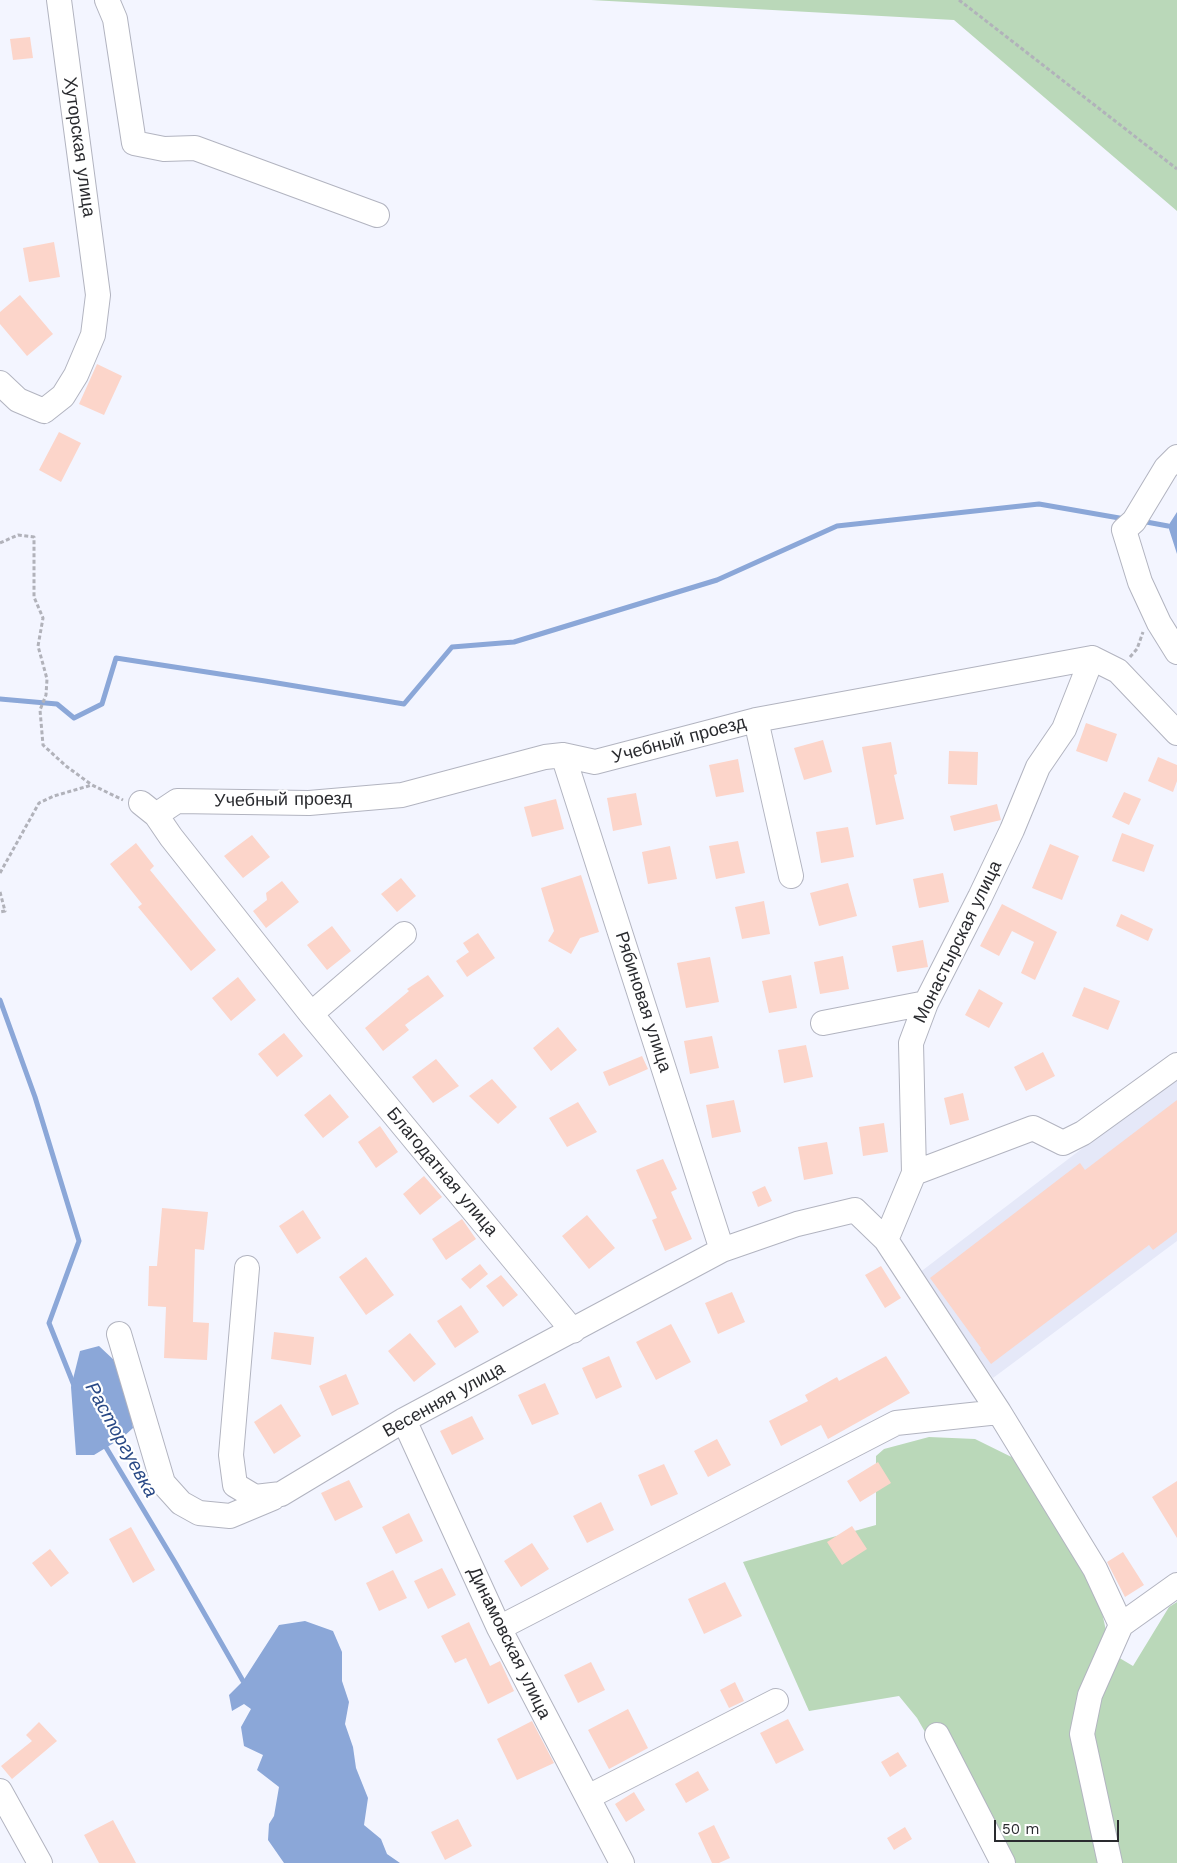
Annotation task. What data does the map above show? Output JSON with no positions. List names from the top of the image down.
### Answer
{
  "streets": {
    "street": [
      "Хуторская улица",
      "Учебный проезд",
      "Монастырская улица",
      "Рябиновая улица",
      "Благодатная улица",
      "Весенняя улица",
      "Динамовская улица"
    ]
  },
  "crossings": [
    ["Учебный проезд", "Монастырская улица"],
    ["Учебный проезд", "Рябиновая улица"],
    ["Учебный проезд", "Благодатная улица"],
    ["Монастырская улица", "Весенняя улица"],
    ["Рябиновая улица", "Весенняя улица"],
    ["Благодатная улица", "Весенняя улица"],
    ["Весенняя улица", "Динамовская улица"]
  ],
  "water": ["Расторгуевка"],
  "scale_bar": "50 m"
}
